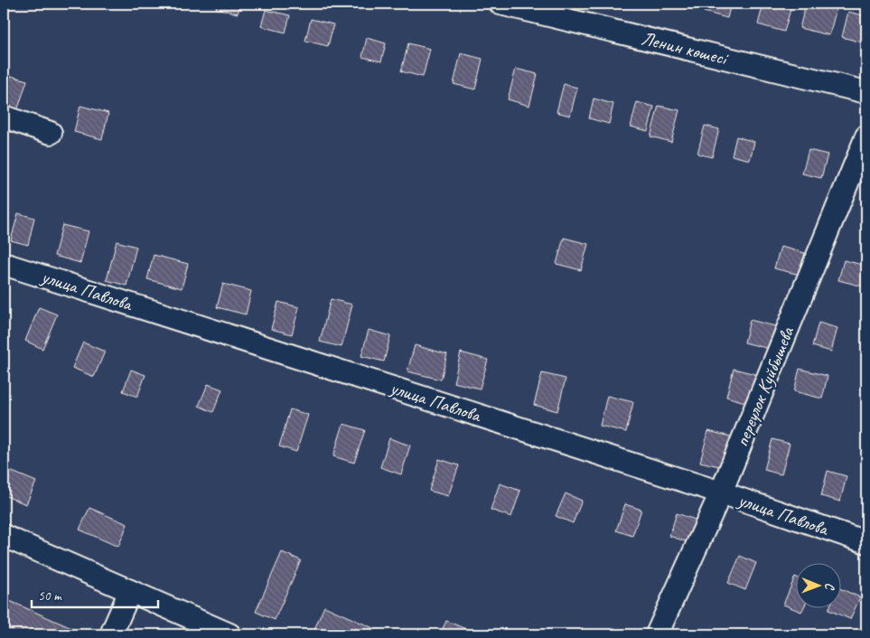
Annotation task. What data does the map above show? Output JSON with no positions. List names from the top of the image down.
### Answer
{
  "streets": {
    "street": ["Ленин көшесі", "улица Павлова", "переулок Куйбышева"]
  },
  "crossings": [
    ["улица Павлова", "переулок Куйбышева"]
  ],
  "scale_bar": "50 m",
  "north": "right"
}
